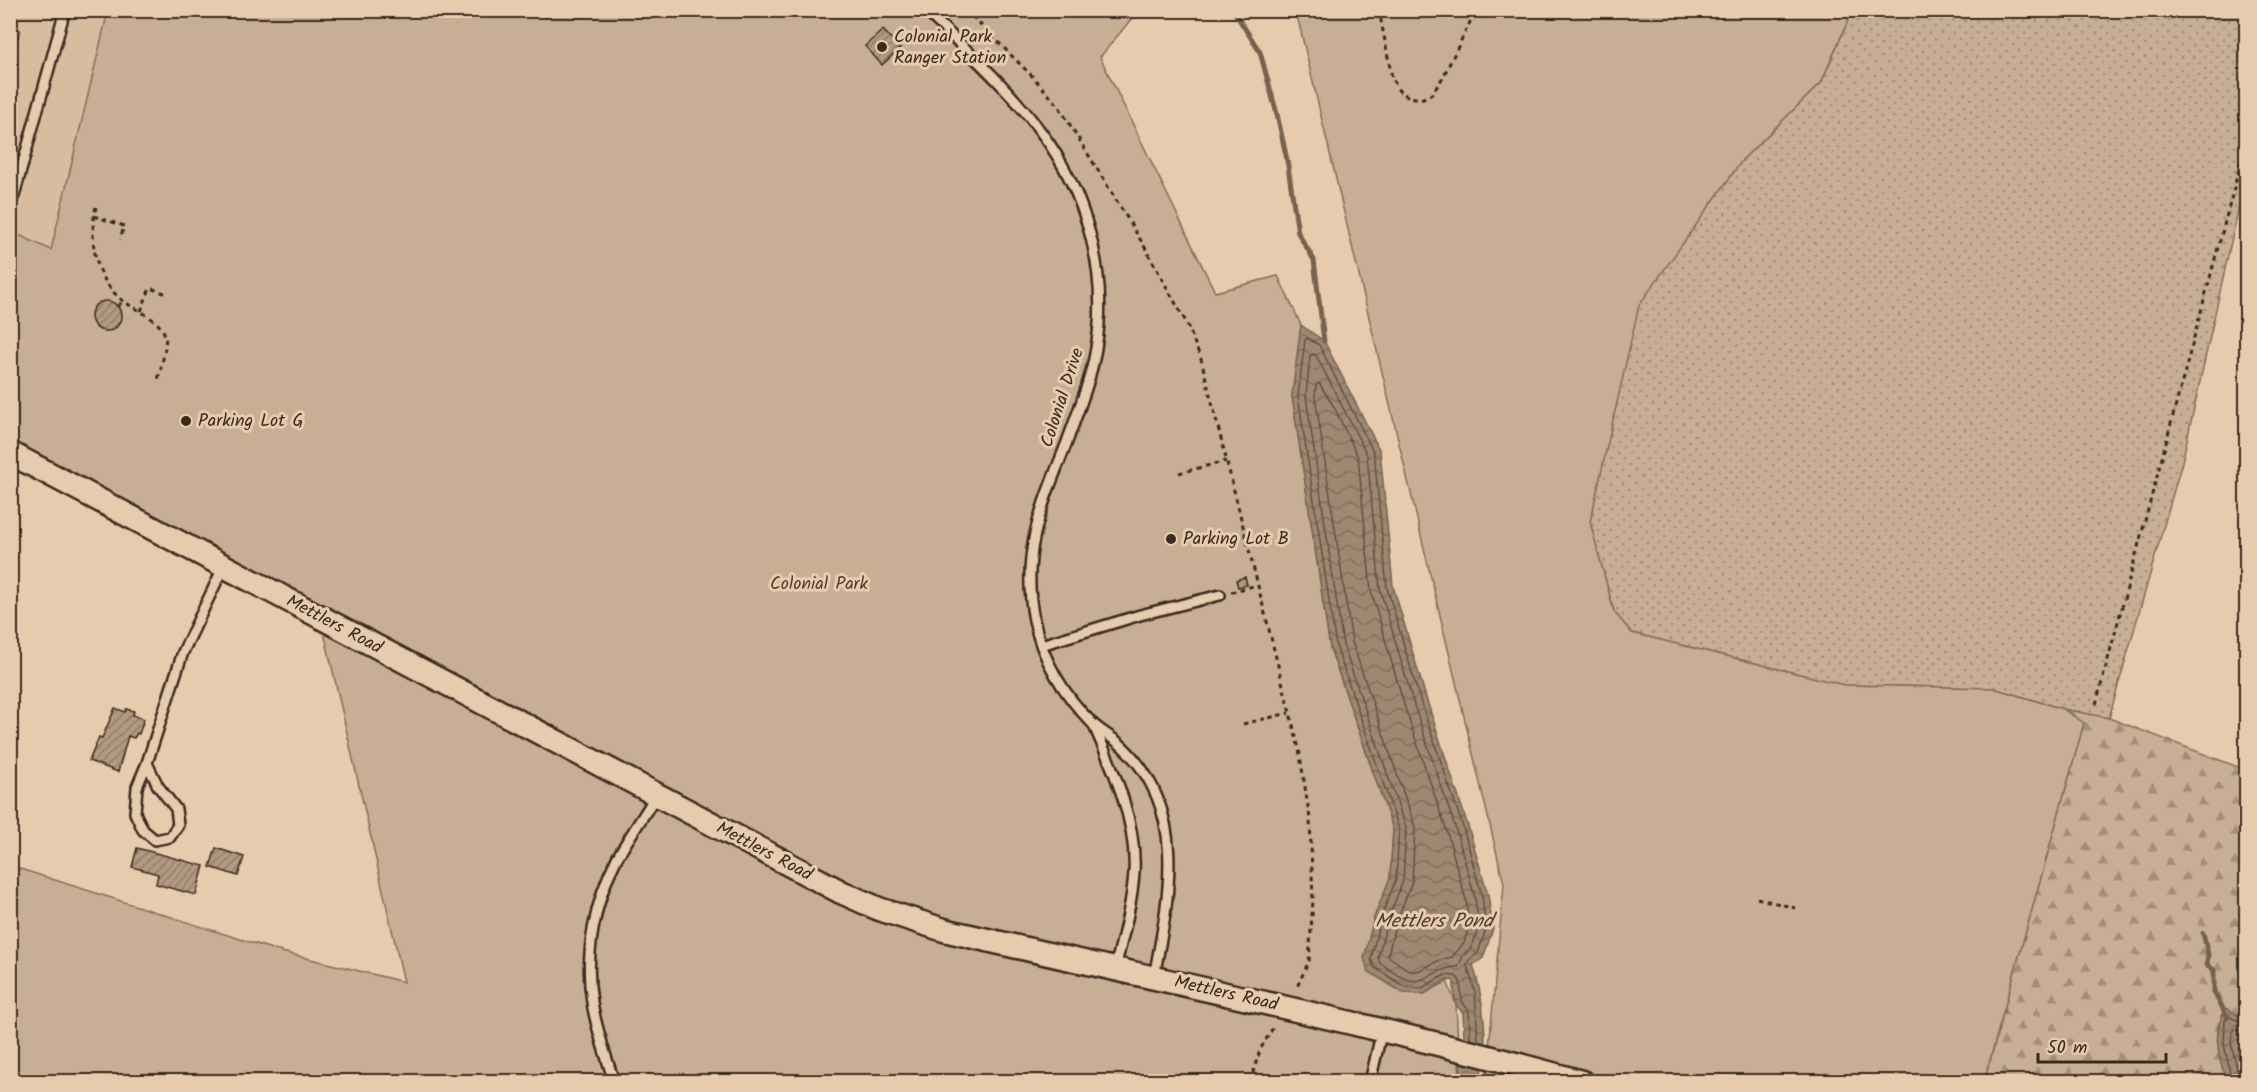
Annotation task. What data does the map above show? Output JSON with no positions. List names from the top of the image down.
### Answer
{
  "streets": {
    "street": ["Mettlers Road"],
    "lane": ["Colonial Drive"]
  },
  "crossings": [
    ["Colonial Drive", "Mettlers Road"]
  ],
  "water": ["Mettlers Pond"],
  "parks": ["Colonial Park"],
  "places": ["Colonial Park Ranger Station", "Parking Lot G", "Parking Lot B"],
  "scale_bar": "50 m"
}
